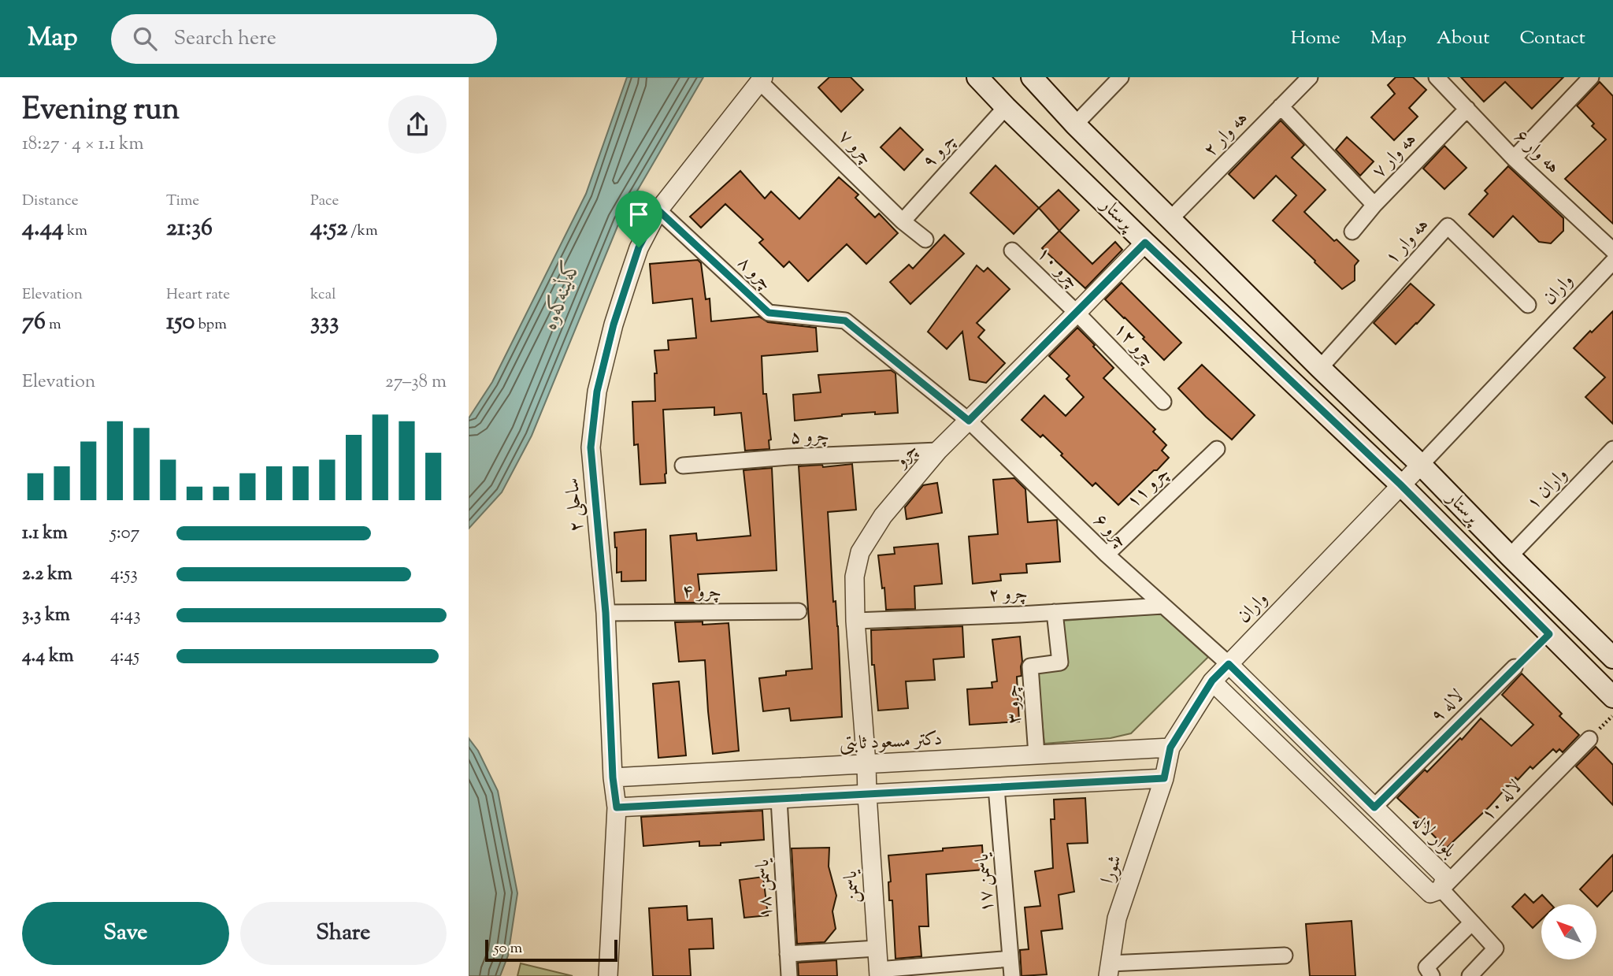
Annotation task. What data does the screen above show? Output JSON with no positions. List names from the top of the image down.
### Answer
{
  "streets": {
    "main road": ["پرستار"],
    "street": [
      "هه وار ۲",
      "چرو ۷",
      "چرو ۹",
      "هه وار ۶",
      "هه وار ۷",
      "هه وار ۱",
      "چرو ۱۰",
      "چرو ۸",
      "واران",
      "چرو ۱۲",
      "چرو ۵",
      "چرو",
      "چرو ۱۱",
      "واران ۱",
      "ساحلی ۲",
      "چرو ۶",
      "چرو ۴",
      "چرو ۲",
      "چرو ۳",
      "لاله ۹",
      "دکتر مسعود ثابتی",
      "لاله ۱۰",
      "بلوار لاله",
      "شورا",
      "یاسمن ۱۷",
      "یاسمن",
      "یاسمن ۱۸"
    ]
  },
  "crossings": [
    ["هه وار ۲", "پرستار"],
    ["چرو ۷", "چرو ۹"],
    ["چرو ۷", "ساحلی ۲"],
    ["چرو ۹", "پرستار"],
    ["هه وار ۶", "هه وار ۷"],
    ["پرستار", "هه وار ۱"],
    ["پرستار", "واران"],
    ["پرستار", "چرو"],
    ["پرستار", "واران ۱"],
    ["چرو ۱۰", "چرو ۱۲"],
    ["چرو ۱۰", "چرو"],
    ["چرو ۸", "ساحلی ۲"],
    ["چرو ۸", "چرو ۶"],
    ["واران", "چرو ۶"],
    ["واران", "دکتر مسعود ثابتی"],
    ["واران", "بلوار لاله"],
    ["واران", "شورا"],
    ["چرو ۱۲", "چرو"],
    ["چرو ۵", "چرو"],
    ["چرو", "چرو ۶"],
    ["چرو", "چرو ۲"],
    ["چرو", "دکتر مسعود ثابتی"],
    ["چرو", "یاسمن"],
    ["چرو ۱۱", "چرو ۶"],
    ["ساحلی ۲", "چرو ۴"],
    ["ساحلی ۲", "دکتر مسعود ثابتی"],
    ["چرو ۶", "چرو ۲"],
    ["چرو ۶", "بلوار لاله"],
    ["چرو ۲", "چرو ۳"],
    ["چرو ۳", "دکتر مسعود ثابتی"],
    ["لاله ۹", "بلوار لاله"],
    ["دکتر مسعود ثابتی", "یاسمن"],
    ["لاله ۱۰", "بلوار لاله"]
  ],
  "water": ["کەڵینەکەوە"],
  "scale_bar": "50 m",
  "north": "top left",
  "page": {
    "header": "Map",
    "search": "Search here",
    "nav": [
      "Home",
      "Map",
      "About",
      "Contact"
    ],
    "heading": ["Evening run", "18:27 · 4 × 1.1 km"],
    "stats": [
      ["Distance", "4.44 km"],
      ["Time", "21:36"],
      ["Pace", "4:52 /km"],
      ["Elevation", "76 m"],
      ["Heart rate", "150 bpm"],
      ["kcal", "333"]
    ],
    "chart": ["Elevation", "27–38 m"],
    "list": [
      {
        "name": "1.1 km",
        "note": "5:07"
      },
      {
        "name": "2.2 km",
        "note": "4:53"
      },
      {
        "name": "3.3 km",
        "note": "4:43"
      },
      {
        "name": "4.4 km",
        "note": "4:45"
      }
    ],
    "buttons": ["Save", "Share"],
    "scale": "50 m"
  }
}
